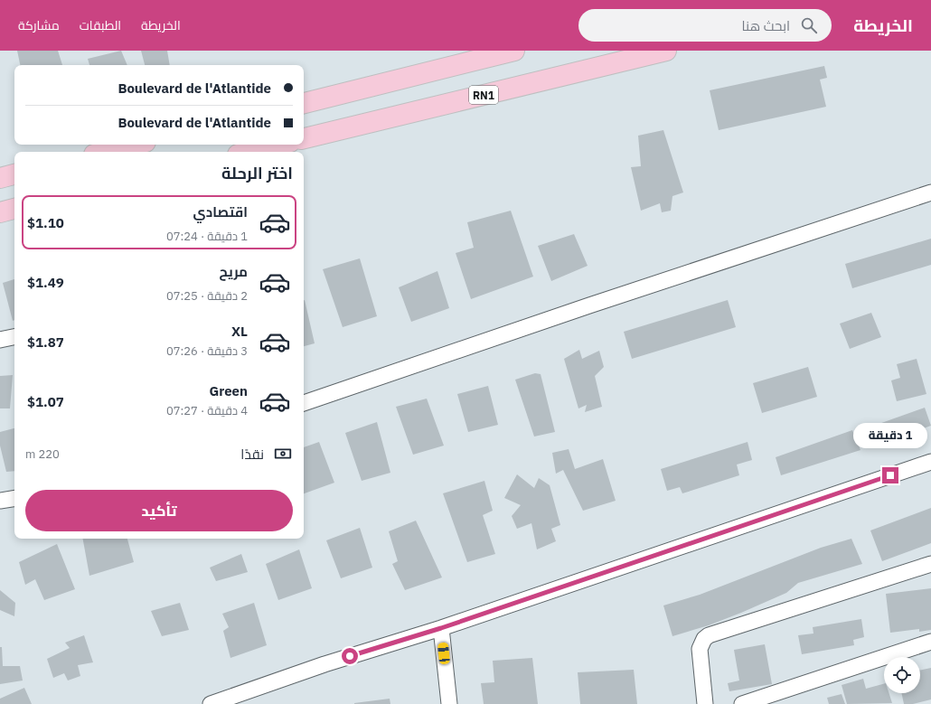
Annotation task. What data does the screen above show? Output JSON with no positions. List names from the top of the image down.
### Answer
{
  "streets": {
    "highway": ["RN1"]
  },
  "page": {
    "header": "الخريطة",
    "search": "ابحث هنا",
    "nav": ["الخريطة", "الطبقات", "مشاركة"],
    "banner": ["Boulevard de l'Atlantide", "Boulevard de l'Atlantide"],
    "heading": "اختر الرحلة",
    "list": [
      {
        "name": "اقتصادي",
        "note": "1 دقيقة · 07:24",
        "value": "$1.10"
      },
      {
        "name": "مريح",
        "note": "2 دقيقة · 07:25",
        "value": "$1.49"
      },
      {
        "name": "XL",
        "note": "3 دقيقة · 07:26",
        "value": "$1.87"
      },
      {
        "name": "Green",
        "note": "4 دقيقة · 07:27",
        "value": "$1.07"
      }
    ],
    "bubble": "1 دقيقة",
    "pay": ["نقدًا", "220 m"],
    "buttons": "تأكيد"
  }
}
